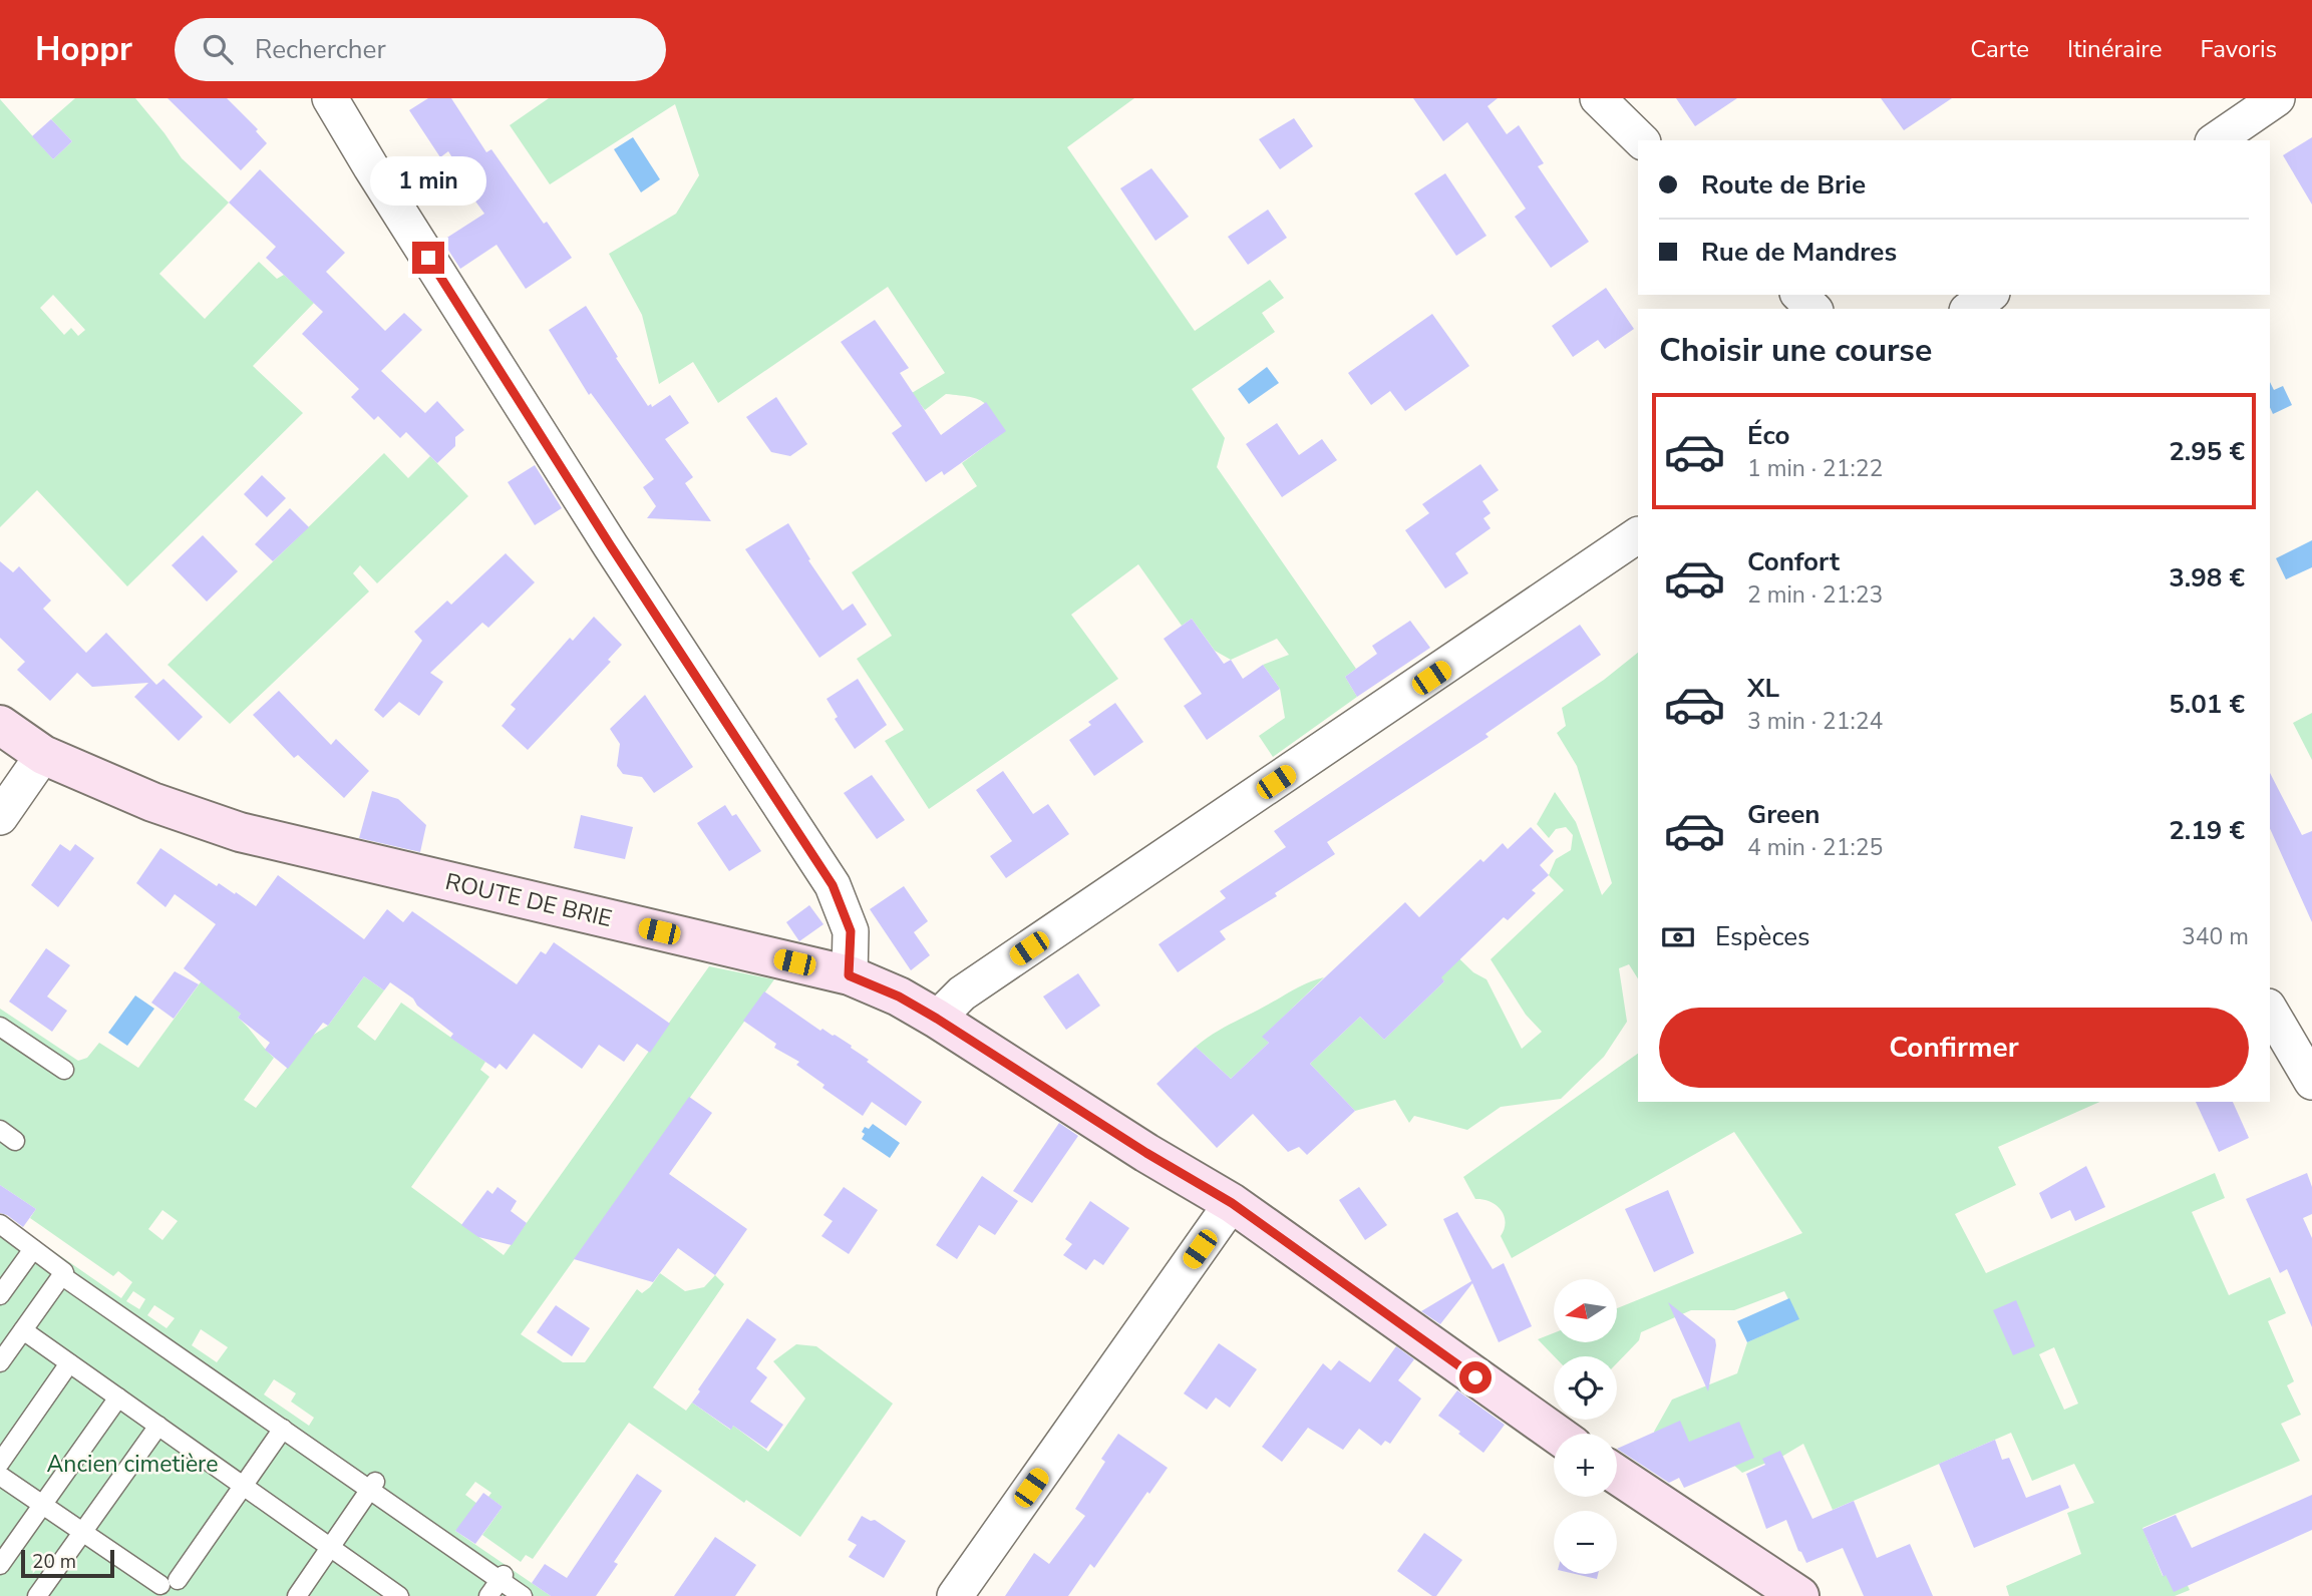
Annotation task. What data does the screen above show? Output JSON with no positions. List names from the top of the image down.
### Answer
{
  "streets": {
    "street": ["ROUTE DE BRIE"]
  },
  "parks": ["Ancien cimetière"],
  "scale_bar": "20 m",
  "north": "left",
  "page": {
    "header": "Hoppr",
    "search": "Rechercher",
    "nav": ["Carte", "Itinéraire", "Favoris"],
    "banner": ["Route de Brie", "Rue de Mandres"],
    "bubble": "1 min",
    "heading": "Choisir une course",
    "list": [
      {
        "name": "Éco",
        "note": "1 min · 21:22",
        "value": "2.95 €"
      },
      {
        "name": "Confort",
        "note": "2 min · 21:23",
        "value": "3.98 €"
      },
      {
        "name": "XL",
        "note": "3 min · 21:24",
        "value": "5.01 €"
      },
      {
        "name": "Green",
        "note": "4 min · 21:25",
        "value": "2.19 €"
      }
    ],
    "pay": ["Espèces", "340 m"],
    "buttons": "Confirmer",
    "map_buttons": ["+", "−"],
    "scale": "20 m"
  }
}
